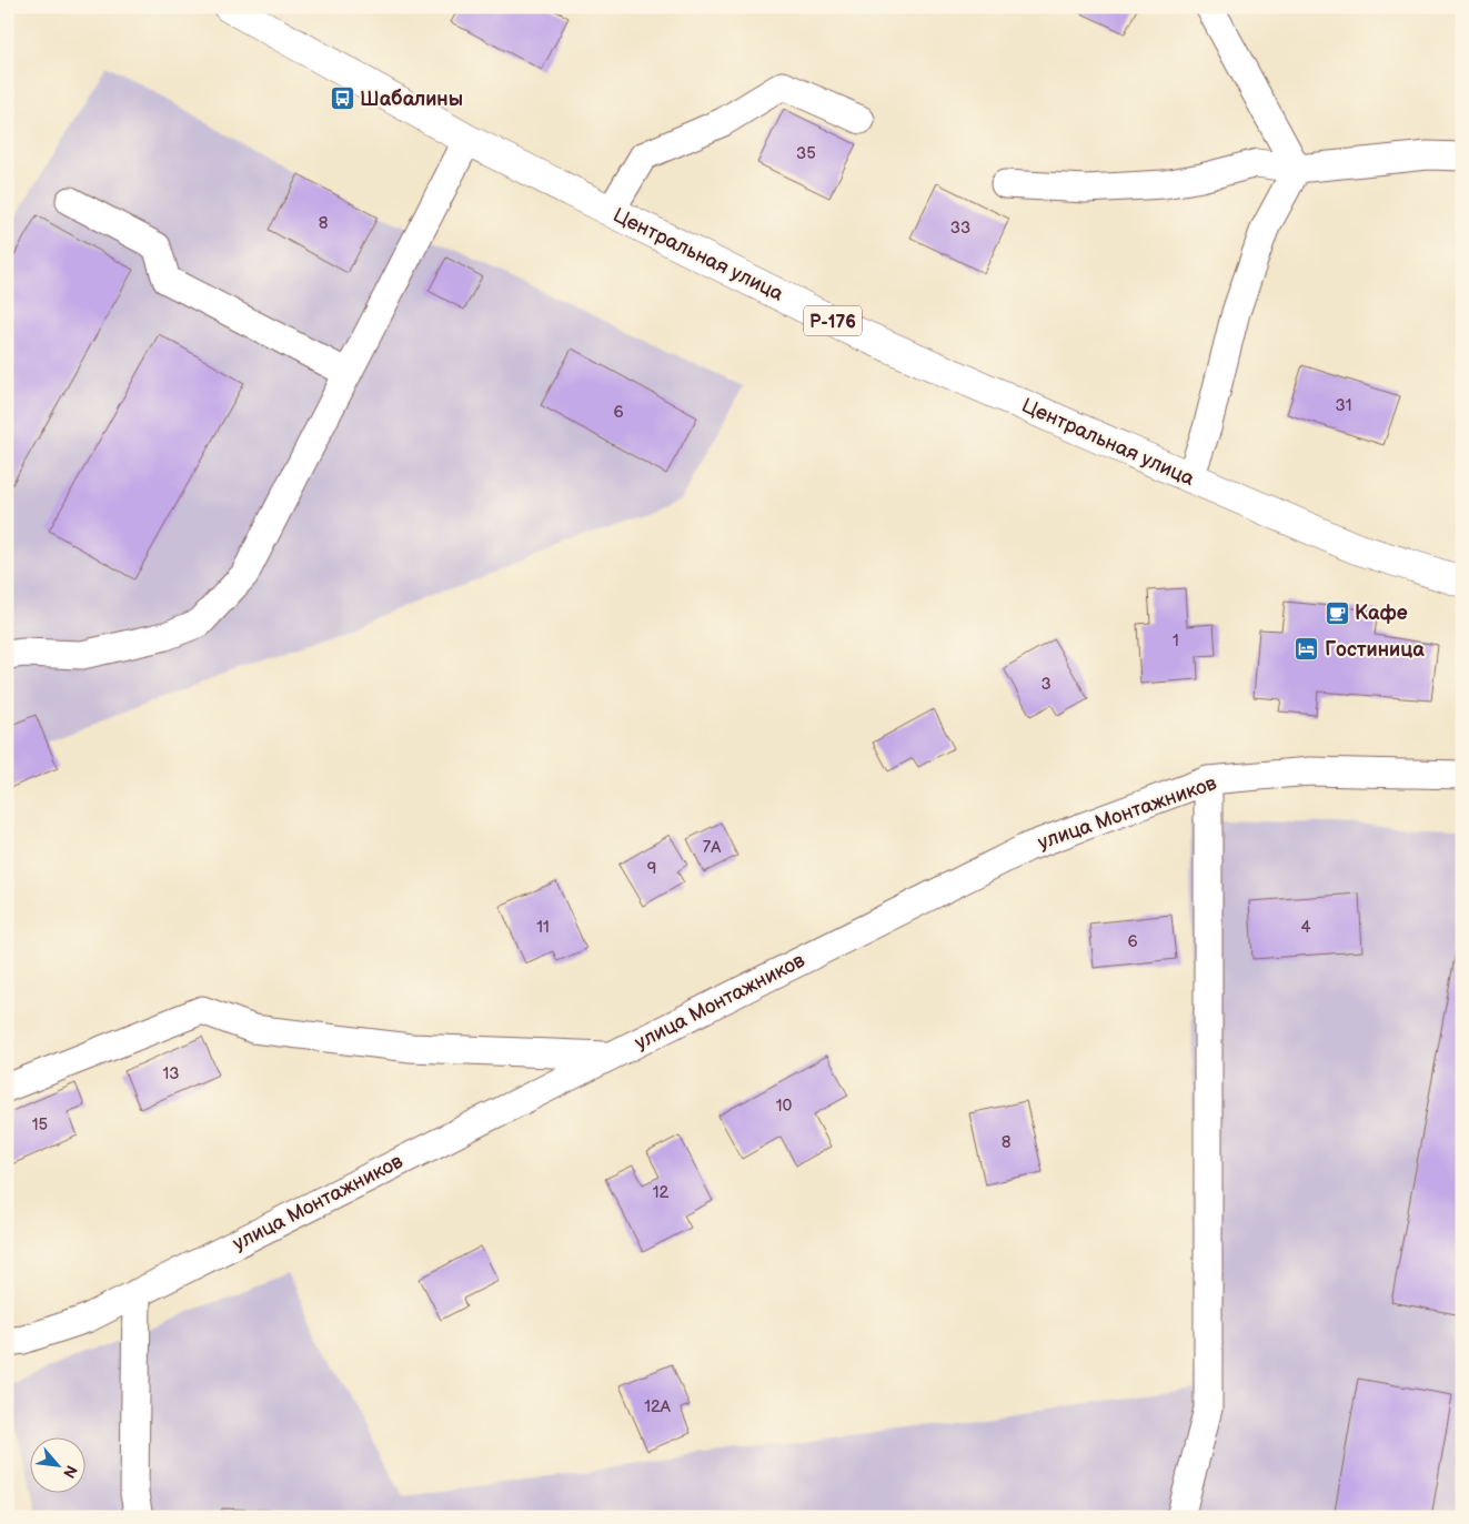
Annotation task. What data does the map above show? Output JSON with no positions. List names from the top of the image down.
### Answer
{
  "streets": {
    "highway": ["Центральная улица", "Р-176"],
    "street": ["улица Монтажников"]
  },
  "places": {
    "bus stop": ["Шабалины"],
    "cafe": ["Кафе"],
    "hotel": ["Гостиница"]
  },
  "house_numbers": [
    "35",
    "8",
    "33",
    "31",
    "6",
    "1",
    "3",
    "7А",
    "9",
    "11",
    "4",
    "6",
    "13",
    "10",
    "15",
    "8",
    "12",
    "12А"
  ],
  "north": "bottom right"
}
